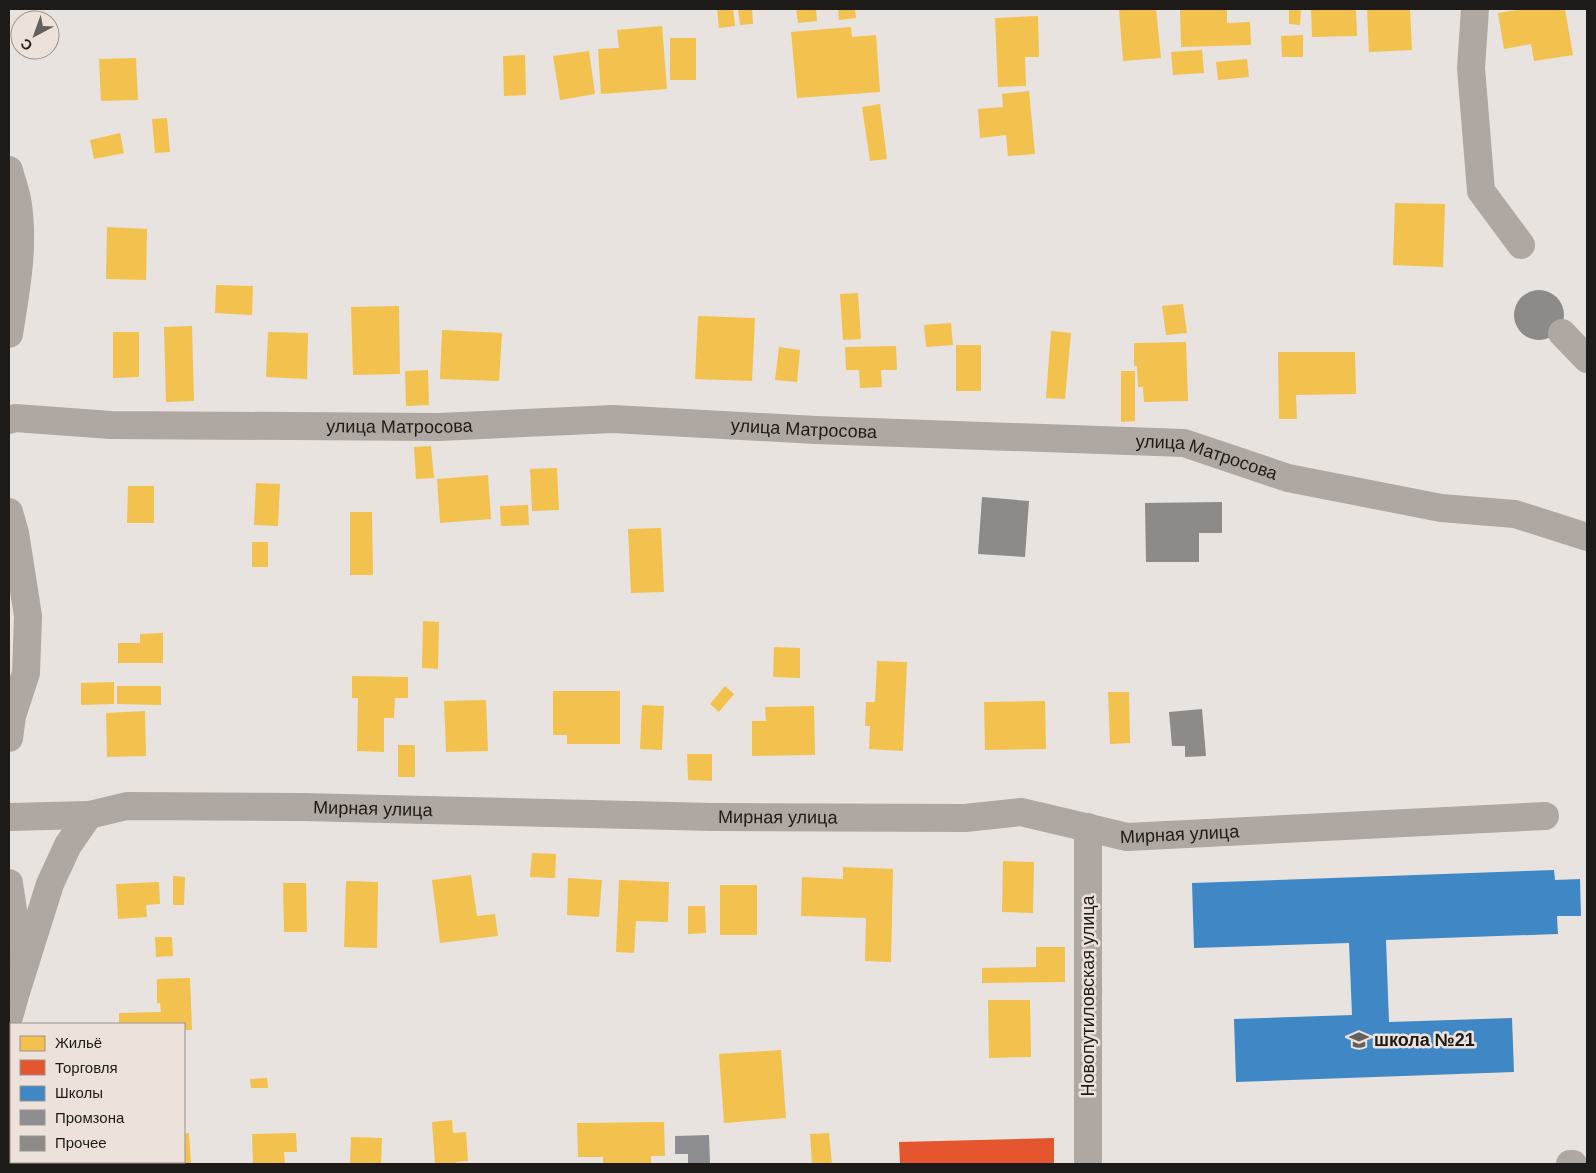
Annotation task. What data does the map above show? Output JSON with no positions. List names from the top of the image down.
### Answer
{
  "streets": {
    "street": ["улица Матросова", "Мирная улица", "Новопутиловская улица"]
  },
  "crossings": [
    ["Мирная улица", "Новопутиловская улица"]
  ],
  "places": {
    "school or university": ["школа №21"]
  },
  "legend": [
    "Жильё",
    "Торговля",
    "Школы",
    "Промзона",
    "Прочее"
  ],
  "north": "bottom left"
}
